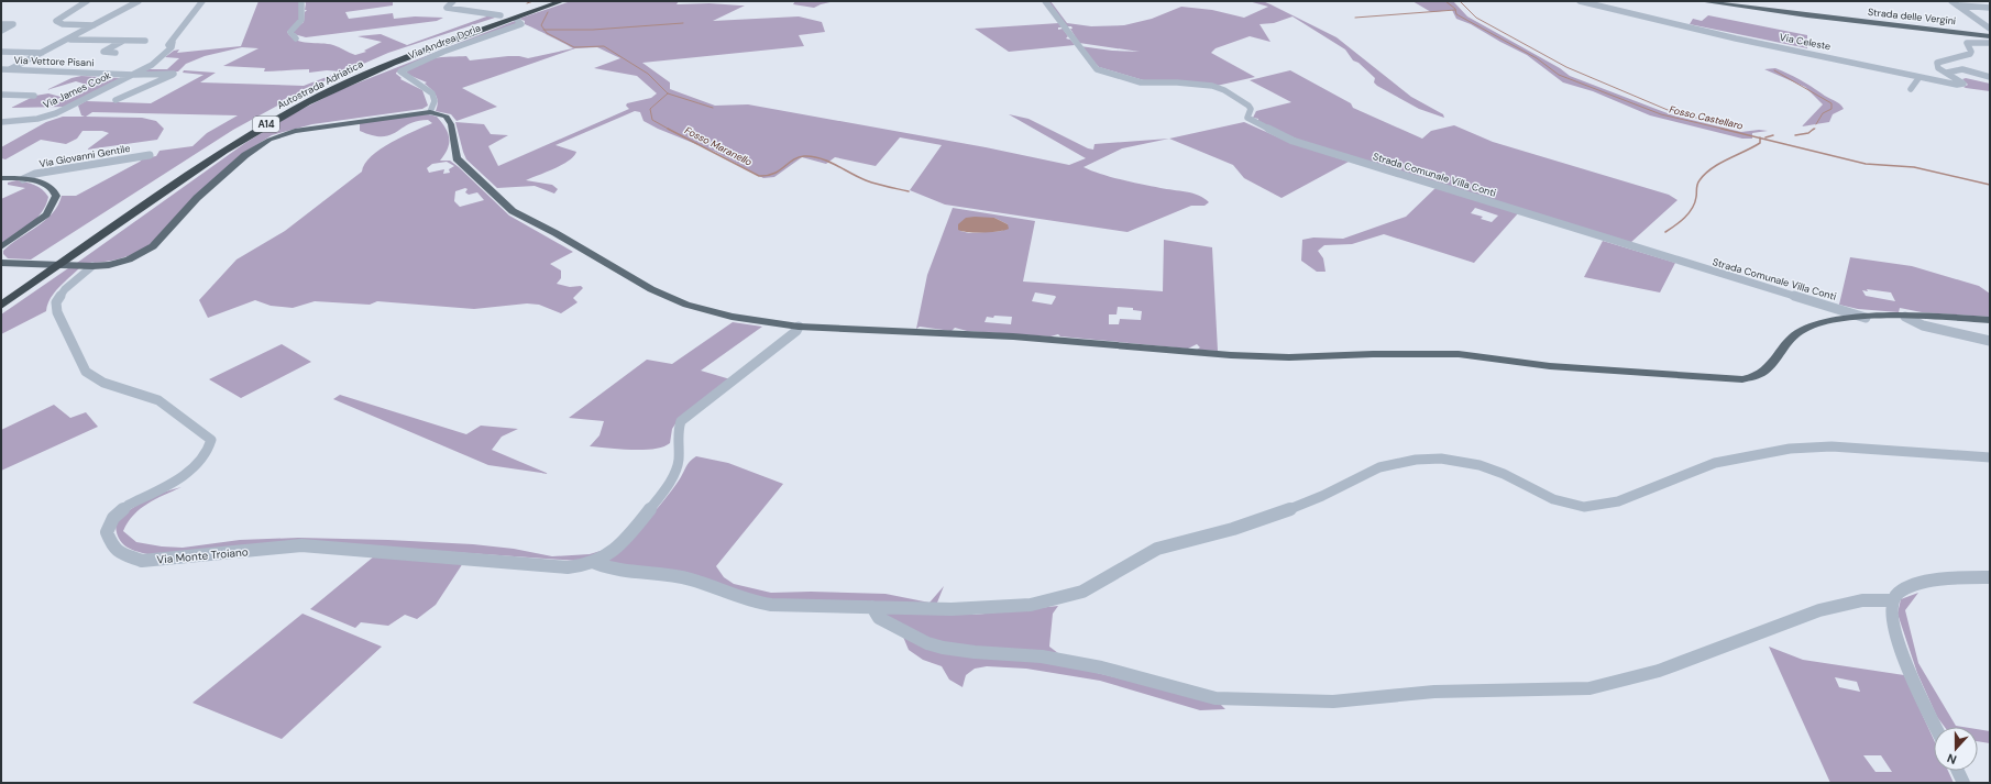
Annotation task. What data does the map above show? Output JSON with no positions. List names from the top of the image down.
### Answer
{
  "streets": {
    "highway": ["Autostrada Adriatica", "A14"],
    "main road": ["Strada delle Vergini"],
    "street": [
      "Via Andrea Doria",
      "Via Celeste",
      "Via Vettore Pisani",
      "Via James Cook",
      "Via Giovanni Gentile",
      "Strada Comunale Villa Conti",
      "Via Monte Troiano"
    ]
  },
  "crossings": [
    ["Via Vettore Pisani", "Via James Cook"]
  ],
  "water": ["Fosso Castellaro", "Fosso Maranello"],
  "north": "bottom"
}
